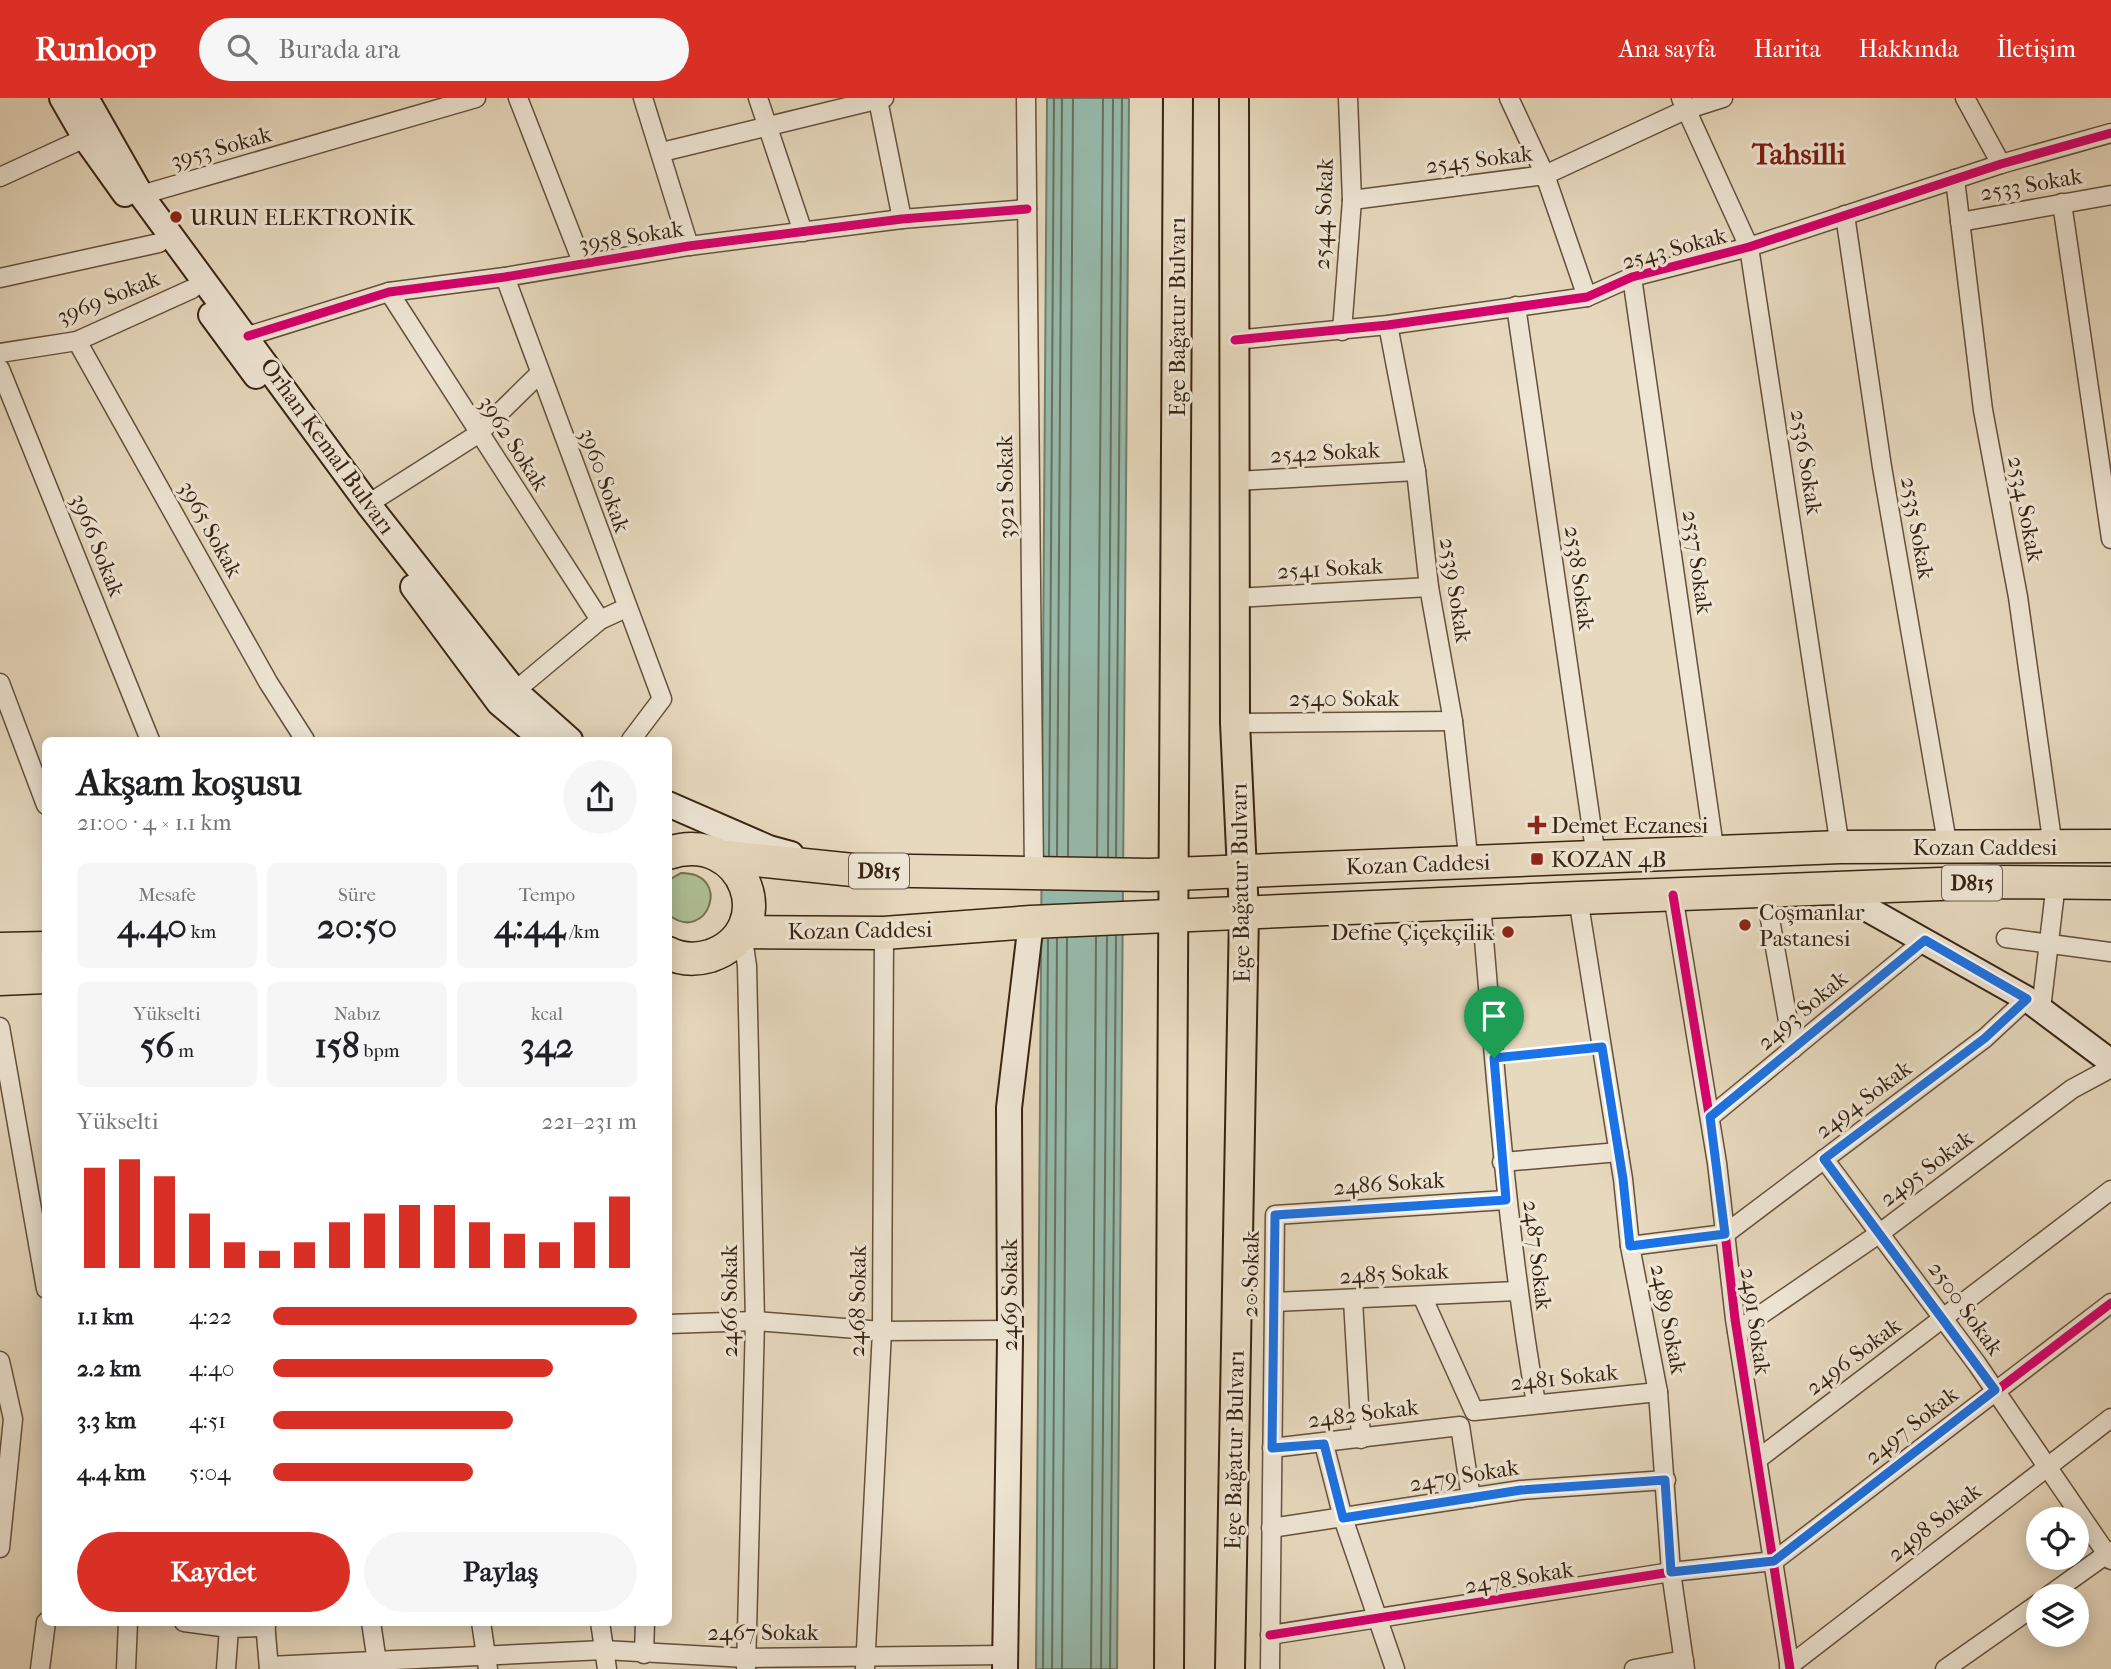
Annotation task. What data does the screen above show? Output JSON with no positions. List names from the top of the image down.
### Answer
{
  "streets": {
    "highway": ["Kozan Caddesi", "D815"],
    "main road": ["Ege Bağatur Bulvarı", "Orhan Kemal Bulvarı", "2469 Sokak"],
    "street": [
      "3953 Sokak",
      "2545 Sokak",
      "2533 Sokak",
      "2544 Sokak",
      "3958 Sokak",
      "2543 Sokak",
      "3969 Sokak",
      "3962 Sokak",
      "2542 Sokak",
      "2536 Sokak",
      "3960 Sokak",
      "3921 Sokak",
      "2534 Sokak",
      "2535 Sokak",
      "3965 Sokak",
      "3966 Sokak",
      "2537 Sokak",
      "2541 Sokak",
      "2538 Sokak",
      "2539 Sokak",
      "2540 Sokak",
      "2493 Sokak",
      "2494 Sokak",
      "2495 Sokak",
      "2486 Sokak",
      "2487 Sokak",
      "2485 Sokak",
      "20 Sokak",
      "2466 Sokak",
      "2468 Sokak",
      "2500 Sokak",
      "2489 Sokak",
      "2491 Sokak",
      "2496 Sokak",
      "2481 Sokak",
      "2482 Sokak",
      "2497 Sokak",
      "2479 Sokak",
      "2498 Sokak",
      "2478 Sokak",
      "2467 Sokak"
    ]
  },
  "crossings": [
    ["3953 Sokak", "Orhan Kemal Bulvarı"],
    ["2545 Sokak", "2544 Sokak"],
    ["2545 Sokak", "2536 Sokak"],
    ["2533 Sokak", "2534 Sokak"],
    ["2544 Sokak", "2543 Sokak"],
    ["3958 Sokak", "3962 Sokak"],
    ["3958 Sokak", "Orhan Kemal Bulvarı"],
    ["3958 Sokak", "3960 Sokak"],
    ["3958 Sokak", "3921 Sokak"],
    ["2543 Sokak", "Ege Bağatur Bulvarı"],
    ["2543 Sokak", "2536 Sokak"],
    ["2543 Sokak", "2534 Sokak"],
    ["2543 Sokak", "2535 Sokak"],
    ["2543 Sokak", "2537 Sokak"],
    ["2543 Sokak", "2538 Sokak"],
    ["2543 Sokak", "2539 Sokak"],
    ["3969 Sokak", "Orhan Kemal Bulvarı"],
    ["3969 Sokak", "3965 Sokak"],
    ["Ege Bağatur Bulvarı", "2542 Sokak"],
    ["Ege Bağatur Bulvarı", "2541 Sokak"],
    ["Ege Bağatur Bulvarı", "2540 Sokak"],
    ["Ege Bağatur Bulvarı", "Kozan Caddesi"],
    ["2542 Sokak", "2539 Sokak"],
    ["2536 Sokak", "Kozan Caddesi"],
    ["3921 Sokak", "Kozan Caddesi"],
    ["2534 Sokak", "Kozan Caddesi"],
    ["2535 Sokak", "Kozan Caddesi"],
    ["2537 Sokak", "Kozan Caddesi"],
    ["2541 Sokak", "2539 Sokak"],
    ["2538 Sokak", "Kozan Caddesi"],
    ["2539 Sokak", "2540 Sokak"],
    ["2539 Sokak", "Kozan Caddesi"],
    ["Kozan Caddesi", "D815"],
    ["Kozan Caddesi", "2487 Sokak"],
    ["Kozan Caddesi", "2469 Sokak"],
    ["Kozan Caddesi", "2466 Sokak"],
    ["Kozan Caddesi", "2468 Sokak"],
    ["Kozan Caddesi", "2489 Sokak"],
    ["Kozan Caddesi", "2491 Sokak"],
    ["2493 Sokak", "2491 Sokak"],
    ["2494 Sokak", "2500 Sokak"],
    ["2494 Sokak", "2491 Sokak"],
    ["2495 Sokak", "2500 Sokak"],
    ["2495 Sokak", "2491 Sokak"],
    ["2486 Sokak", "2487 Sokak"],
    ["2486 Sokak", "20 Sokak"],
    ["2487 Sokak", "2485 Sokak"],
    ["2487 Sokak", "2481 Sokak"],
    ["2485 Sokak", "20 Sokak"],
    ["2485 Sokak", "2481 Sokak"],
    ["20 Sokak", "2482 Sokak"],
    ["20 Sokak", "2479 Sokak"],
    ["20 Sokak", "2478 Sokak"],
    ["2469 Sokak", "2467 Sokak"],
    ["2466 Sokak", "2467 Sokak"],
    ["2468 Sokak", "2467 Sokak"],
    ["2500 Sokak", "2496 Sokak"],
    ["2500 Sokak", "2497 Sokak"],
    ["2500 Sokak", "2498 Sokak"],
    ["2489 Sokak", "2481 Sokak"],
    ["2489 Sokak", "2479 Sokak"],
    ["2489 Sokak", "2478 Sokak"],
    ["2491 Sokak", "2496 Sokak"],
    ["2491 Sokak", "2497 Sokak"],
    ["2491 Sokak", "2498 Sokak"],
    ["2491 Sokak", "2478 Sokak"],
    ["2482 Sokak", "2479 Sokak"],
    ["2497 Sokak", "2478 Sokak"]
  ],
  "districts": ["Tahsilli"],
  "places": {
    "other": ["URUN ELEKTRONİK", "Coşmanlar Pastanesi", "Defne Çiçekçilik"],
    "health": ["Demet Eczanesi"],
    "transit": ["KOZAN 4B"]
  },
  "page": {
    "header": "Runloop",
    "search": "Burada ara",
    "nav": [
      "Ana sayfa",
      "Harita",
      "Hakkında",
      "İletişim"
    ],
    "heading": ["Akşam koşusu", "21:00 · 4 × 1.1 km"],
    "stats": [
      ["Mesafe", "4.40 km"],
      ["Süre", "20:50"],
      ["Tempo", "4:44 /km"],
      ["Yükselti", "56 m"],
      ["Nabız", "158 bpm"],
      ["kcal", "342"]
    ],
    "chart": ["Yükselti", "221–231 m"],
    "list": [
      {
        "name": "1.1 km",
        "note": "4:22"
      },
      {
        "name": "2.2 km",
        "note": "4:40"
      },
      {
        "name": "3.3 km",
        "note": "4:51"
      },
      {
        "name": "4.4 km",
        "note": "5:04"
      }
    ],
    "buttons": ["Kaydet", "Paylaş"]
  }
}
